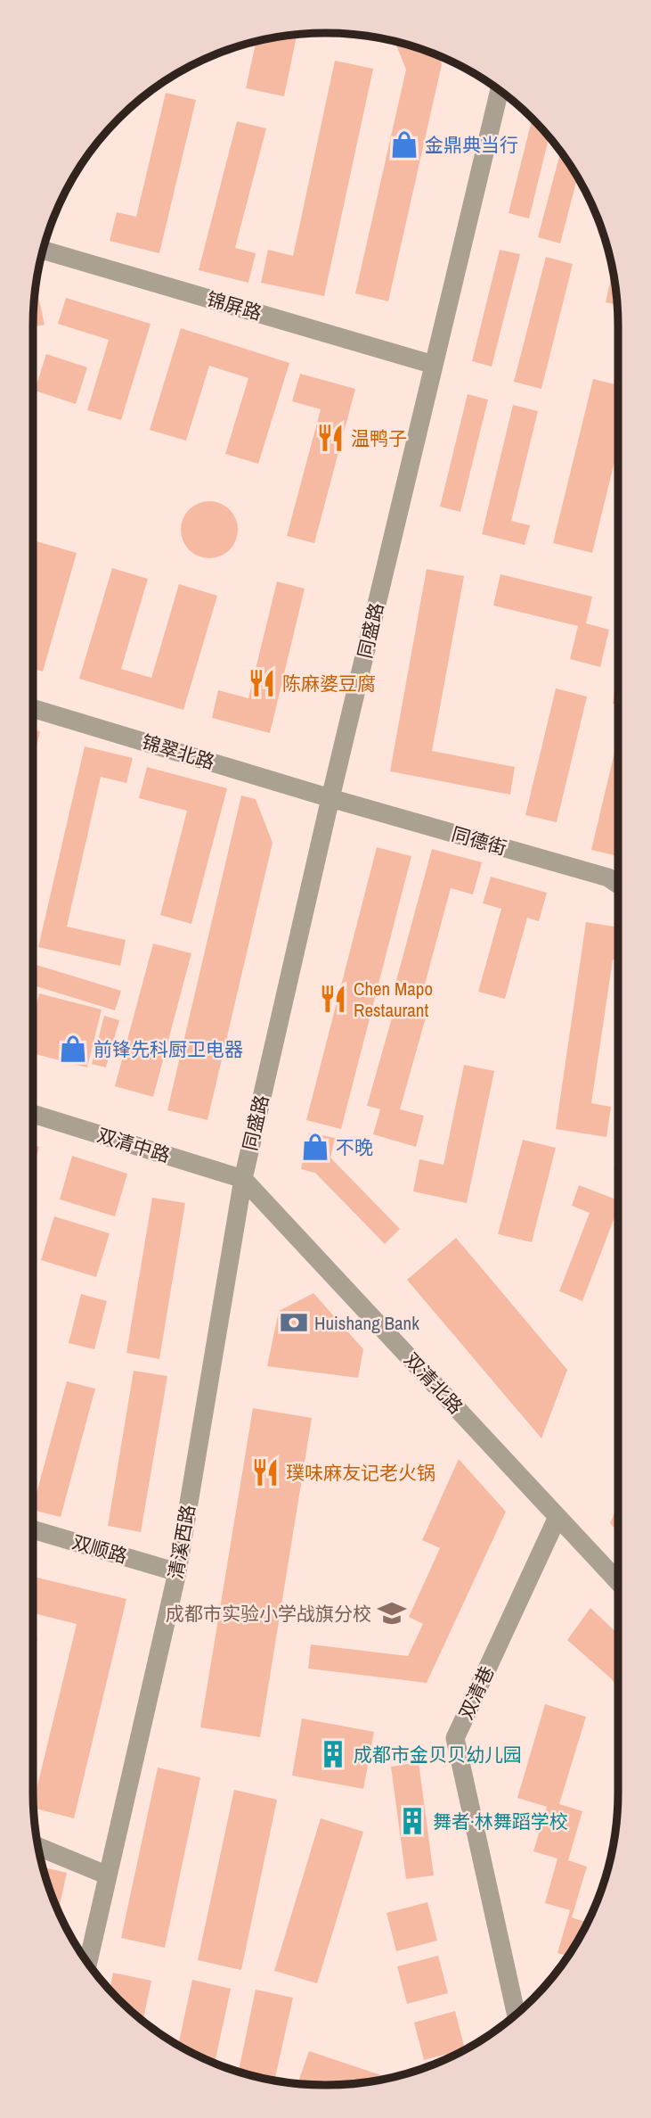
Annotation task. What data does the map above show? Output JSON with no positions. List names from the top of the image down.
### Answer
{
  "streets": {
    "street": [
      "锦屏路",
      "同盛路",
      "锦翠北路",
      "同德街",
      "双清中路",
      "双清北路",
      "清溪西路",
      "双顺路",
      "双清巷"
    ]
  },
  "crossings": [
    ["锦屏路", "同盛路"],
    ["同盛路", "锦翠北路"],
    ["同盛路", "同德街"],
    ["同盛路", "双清中路"],
    ["同盛路", "双清北路"],
    ["同盛路", "清溪西路"],
    ["锦翠北路", "同德街"],
    ["双清中路", "双清北路"],
    ["双清中路", "清溪西路"],
    ["双清北路", "清溪西路"],
    ["双清北路", "双清巷"],
    ["清溪西路", "双顺路"]
  ],
  "places": {
    "shop": ["金鼎典当行", "前锋先科厨卫电器", "不晚"],
    "restaurant": [
      "温鸭子",
      "陈麻婆豆腐",
      "Chen Mapo Restaurant",
      "璞味麻友记老火锅"
    ],
    "bank": ["Huishang Bank"],
    "school or university": ["成都市实验小学战旗分校"],
    "building": ["成都市金贝贝幼儿园", "舞者·林舞蹈学校"]
  }
}
